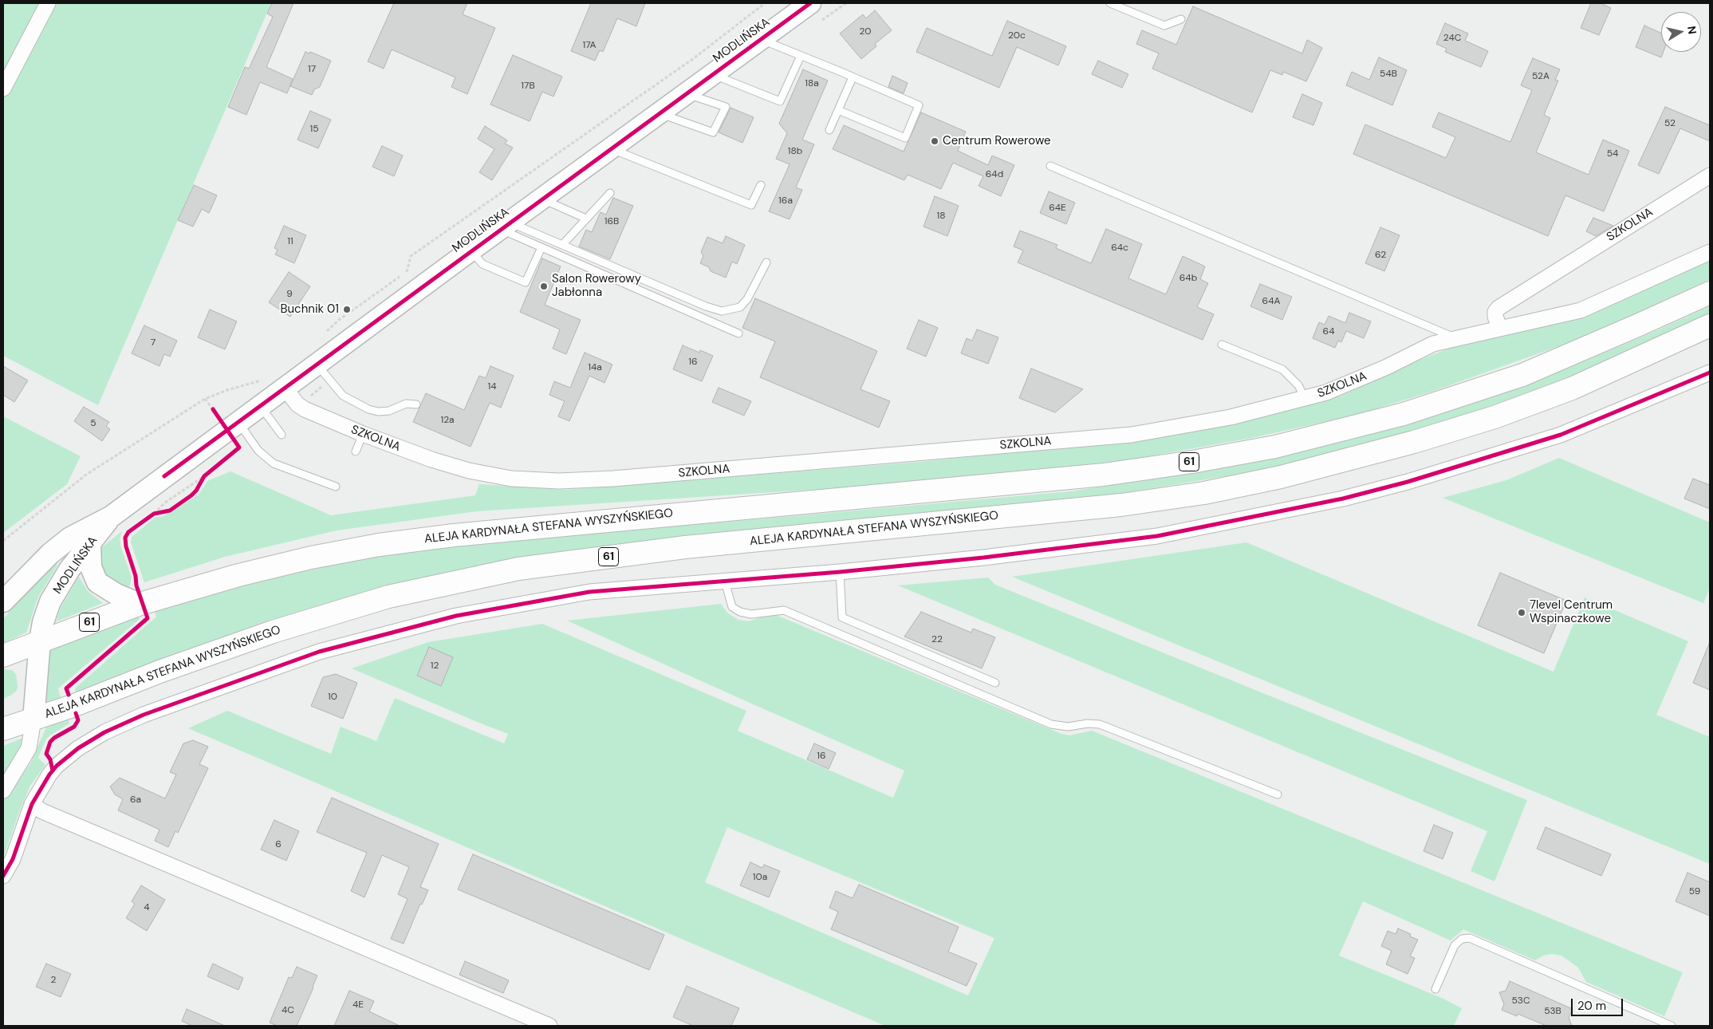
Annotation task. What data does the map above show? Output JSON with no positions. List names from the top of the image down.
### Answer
{
  "streets": {
    "main road": ["MODLIŃSKA", "61", "ALEJA KARDYNAŁA STEFANA WYSZYŃSKIEGO"],
    "street": ["SZKOLNA"]
  },
  "crossings": [
    ["MODLIŃSKA", "SZKOLNA"],
    ["MODLIŃSKA", "61"],
    ["MODLIŃSKA", "ALEJA KARDYNAŁA STEFANA WYSZYŃSKIEGO"],
    ["61", "ALEJA KARDYNAŁA STEFANA WYSZYŃSKIEGO"]
  ],
  "places": [
    "Centrum Rowerowe",
    "Salon Rowerowy Jabłonna",
    "Buchnik 01",
    "7level Centrum Wspinaczkowe"
  ],
  "house_numbers": [
    "20",
    "20c",
    "24C",
    "17A",
    "17",
    "54B",
    "52A",
    "18a",
    "17B",
    "52",
    "15",
    "18b",
    "54",
    "64d",
    "16a",
    "64E",
    "18",
    "16B",
    "11",
    "64c",
    "62",
    "64b",
    "9",
    "64A",
    "64",
    "7",
    "16",
    "14a",
    "14",
    "12a",
    "5",
    "22",
    "12",
    "10",
    "16",
    "6a",
    "6",
    "10a",
    "59",
    "4",
    "2",
    "53C",
    "4E",
    "4C",
    "53B"
  ],
  "scale_bar": "20 m",
  "north": "right"
}
